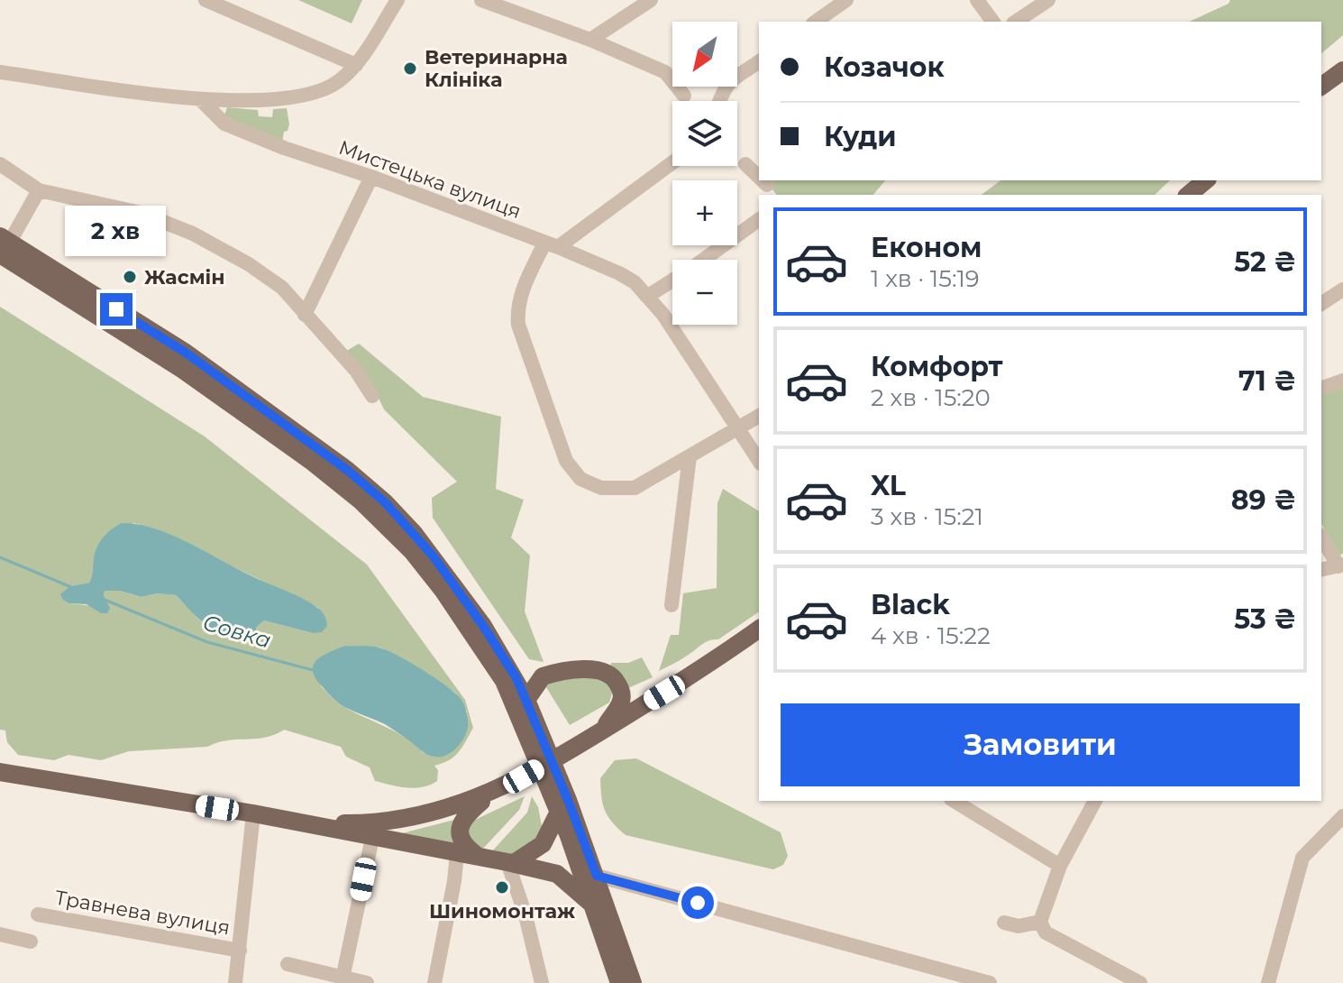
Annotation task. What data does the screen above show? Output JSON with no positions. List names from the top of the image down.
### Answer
{
  "streets": {
    "street": ["Мистецька вулиця", "Травнева вулиця"]
  },
  "water": ["Совка"],
  "places": ["Ветеринарна Клініка", "Жасмін", "Шиномонтаж"],
  "north": "bottom left",
  "page": {
    "map_buttons": ["+", "−"],
    "banner": ["Козачок", "Куди"],
    "bubble": "2 хв",
    "list": [
      {
        "name": "Економ",
        "note": "1 хв · 15:19",
        "value": "52 ₴"
      },
      {
        "name": "Комфорт",
        "note": "2 хв · 15:20",
        "value": "71 ₴"
      },
      {
        "name": "XL",
        "note": "3 хв · 15:21",
        "value": "89 ₴"
      },
      {
        "name": "Black",
        "note": "4 хв · 15:22",
        "value": "53 ₴"
      }
    ],
    "buttons": "Замовити"
  }
}
